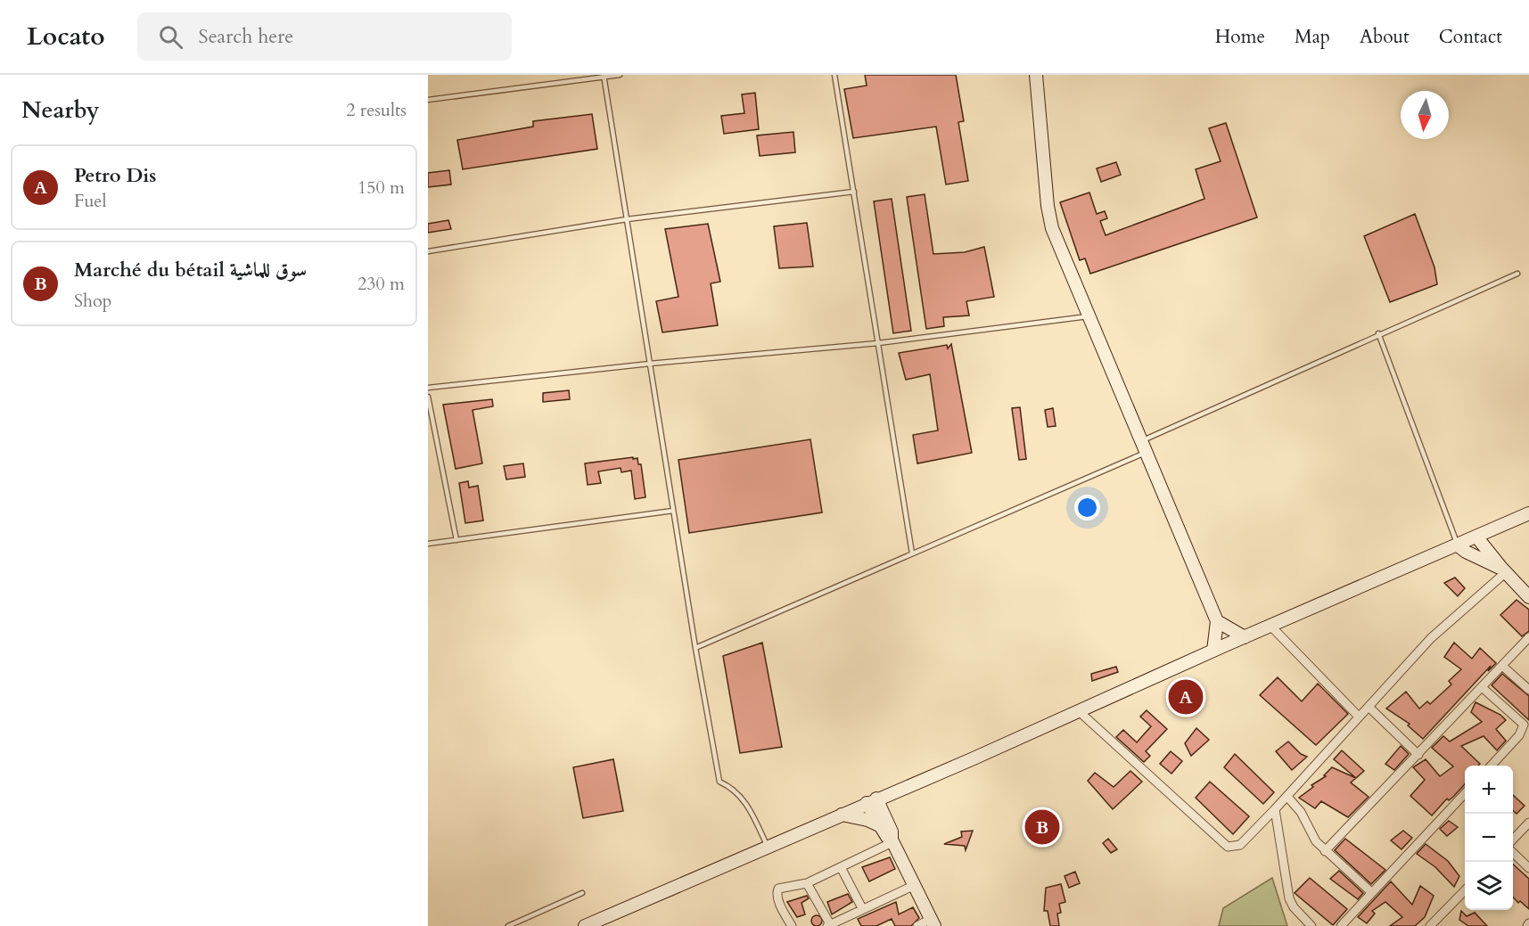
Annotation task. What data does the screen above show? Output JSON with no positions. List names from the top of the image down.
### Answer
{
  "north": "bottom",
  "page": {
    "header": "Locato",
    "search": "Search here",
    "nav": [
      "Home",
      "Map",
      "About",
      "Contact"
    ],
    "heading": ["Nearby", "2 results"],
    "list": [
      {
        "mark": "A",
        "name": "Petro Dis",
        "note": "Fuel",
        "value": "150 m"
      },
      {
        "mark": "B",
        "name": "Marché du bétail سوق للماشية",
        "note": "Shop",
        "value": "230 m"
      }
    ],
    "pins": ["A", "B"],
    "map_buttons": ["+", "−"]
  }
}
